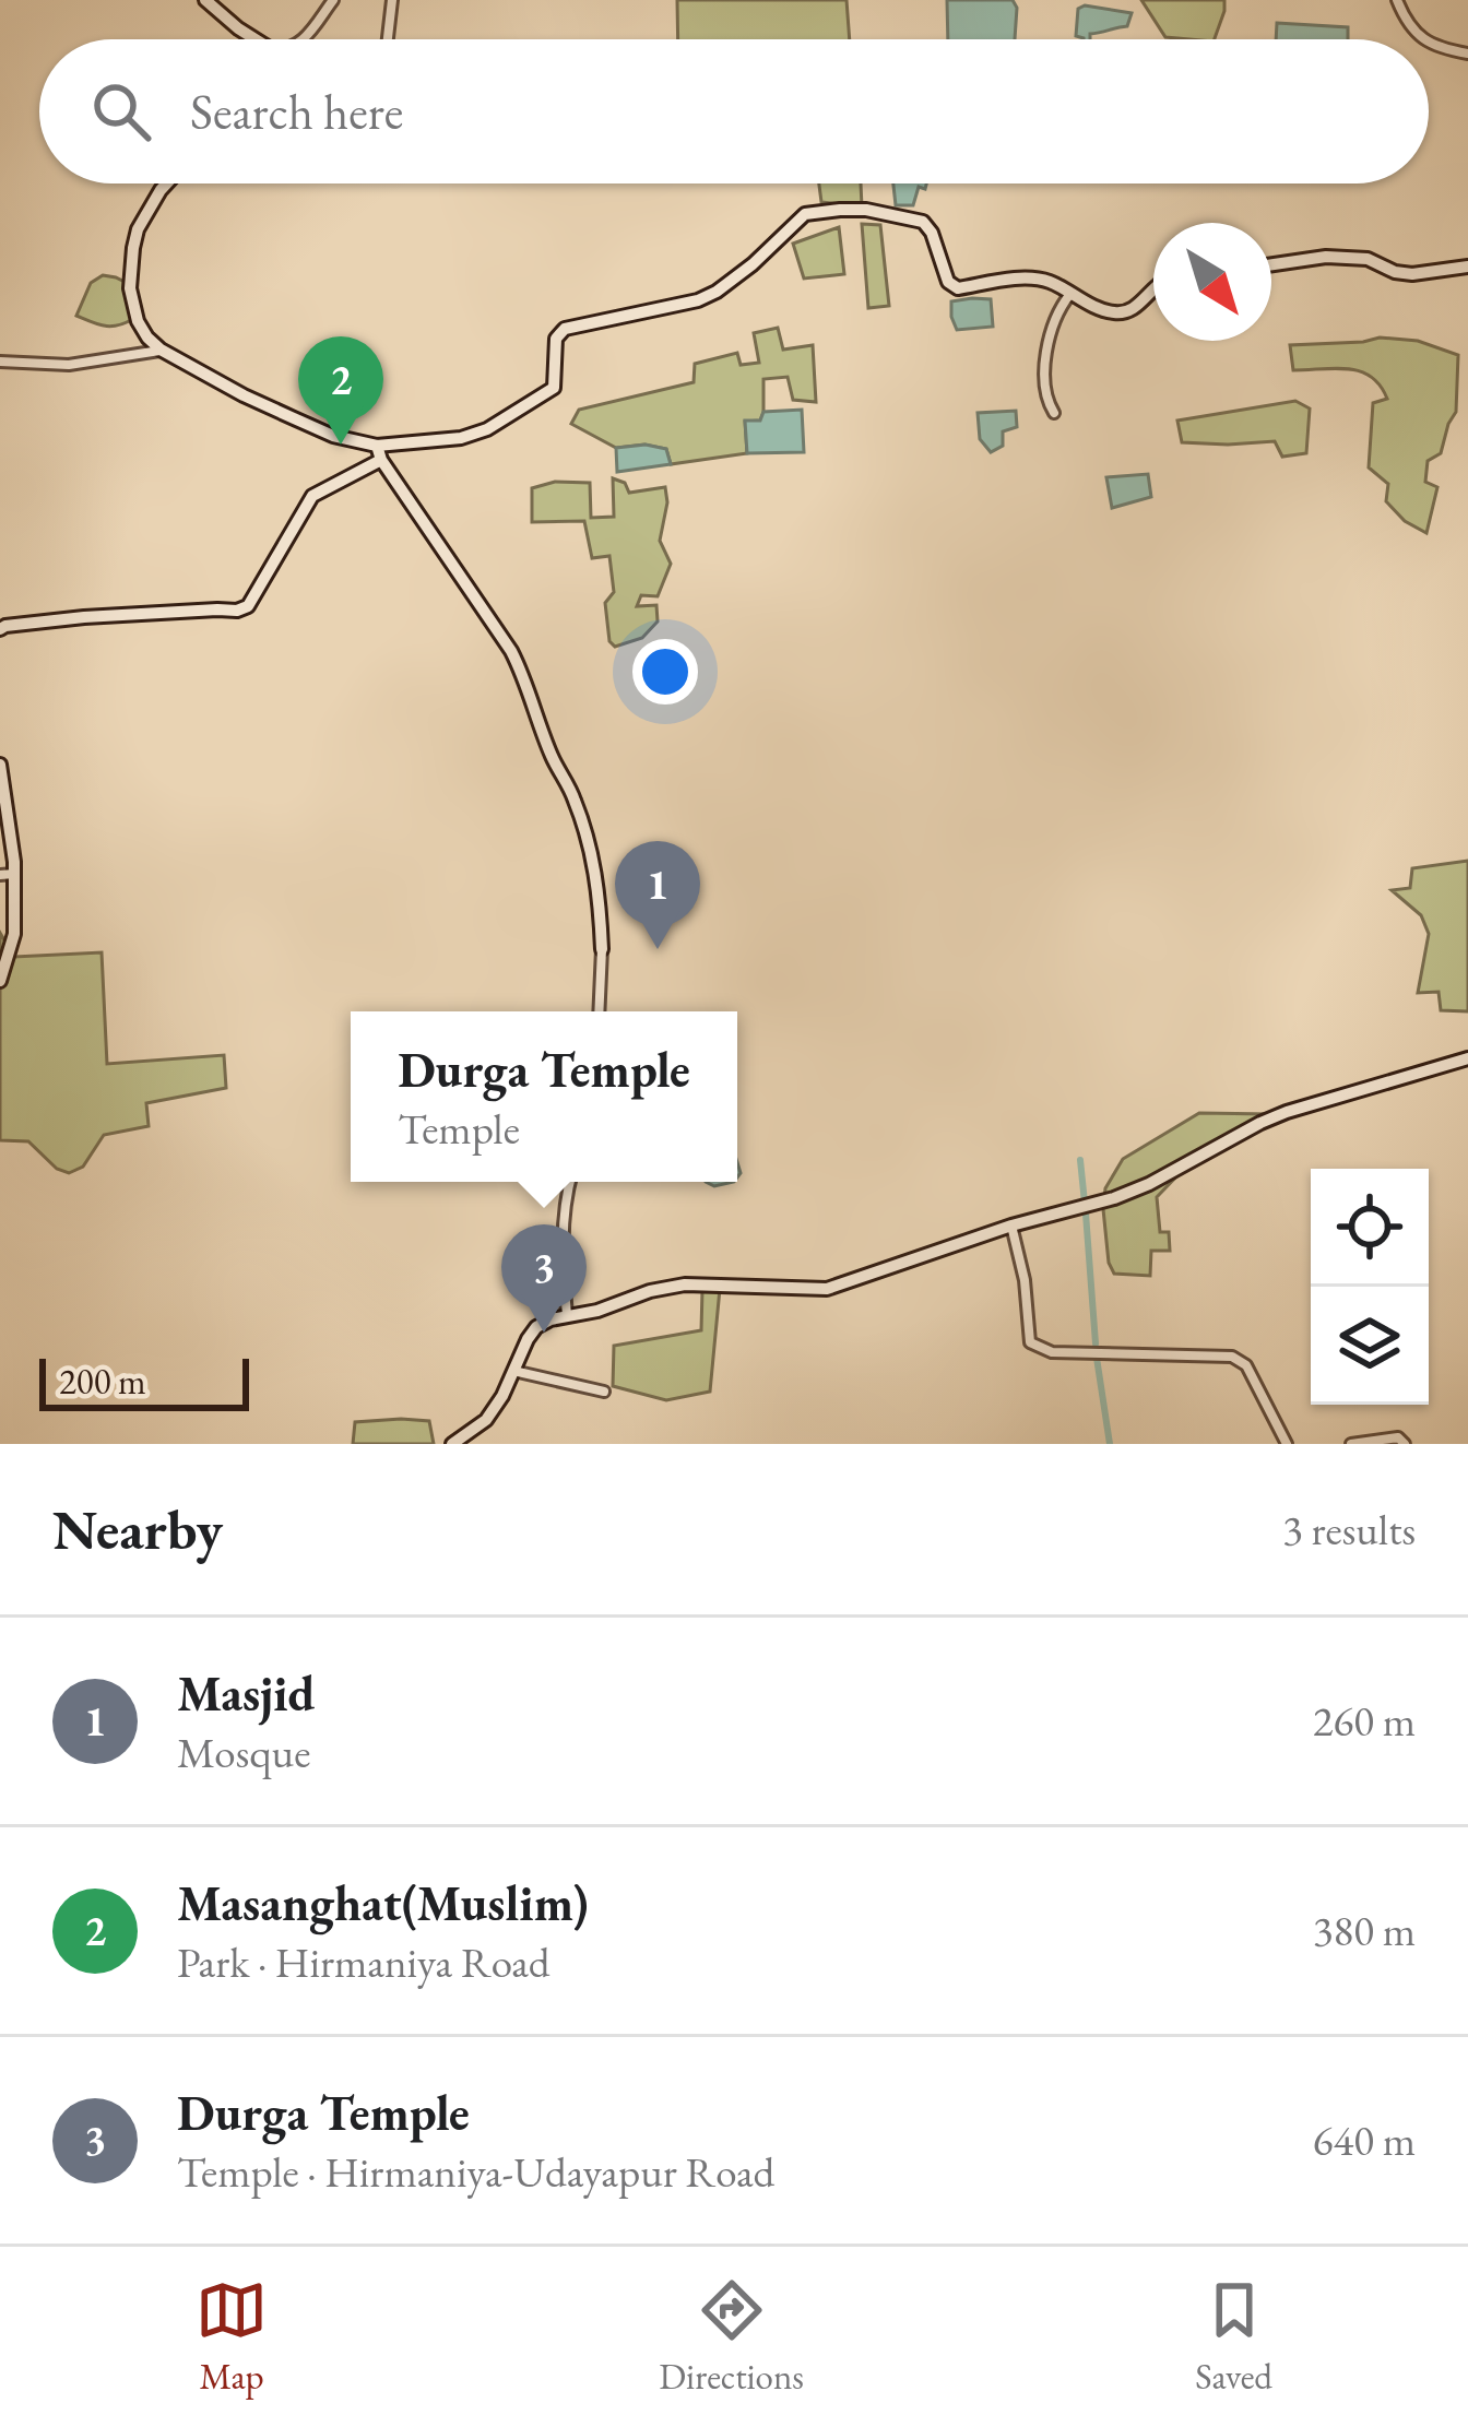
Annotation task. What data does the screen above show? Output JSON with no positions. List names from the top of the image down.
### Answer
{
  "scale_bar": "200 m",
  "north": "bottom right",
  "page": {
    "search": "Search here",
    "pins": ["2", "1", "3"],
    "popup": ["Durga Temple", "Temple"],
    "scale": "200 m",
    "heading": ["Nearby", "3 results"],
    "list": [
      {
        "mark": "1",
        "name": "Masjid",
        "note": "Mosque",
        "value": "260 m"
      },
      {
        "mark": "2",
        "name": "Masanghat(Muslim)",
        "note": "Park · Hirmaniya Road",
        "value": "380 m"
      },
      {
        "mark": "3",
        "name": "Durga Temple",
        "note": "Temple · Hirmaniya-Udayapur Road",
        "value": "640 m"
      }
    ],
    "nav": ["Map", "Directions", "Saved"]
  }
}
